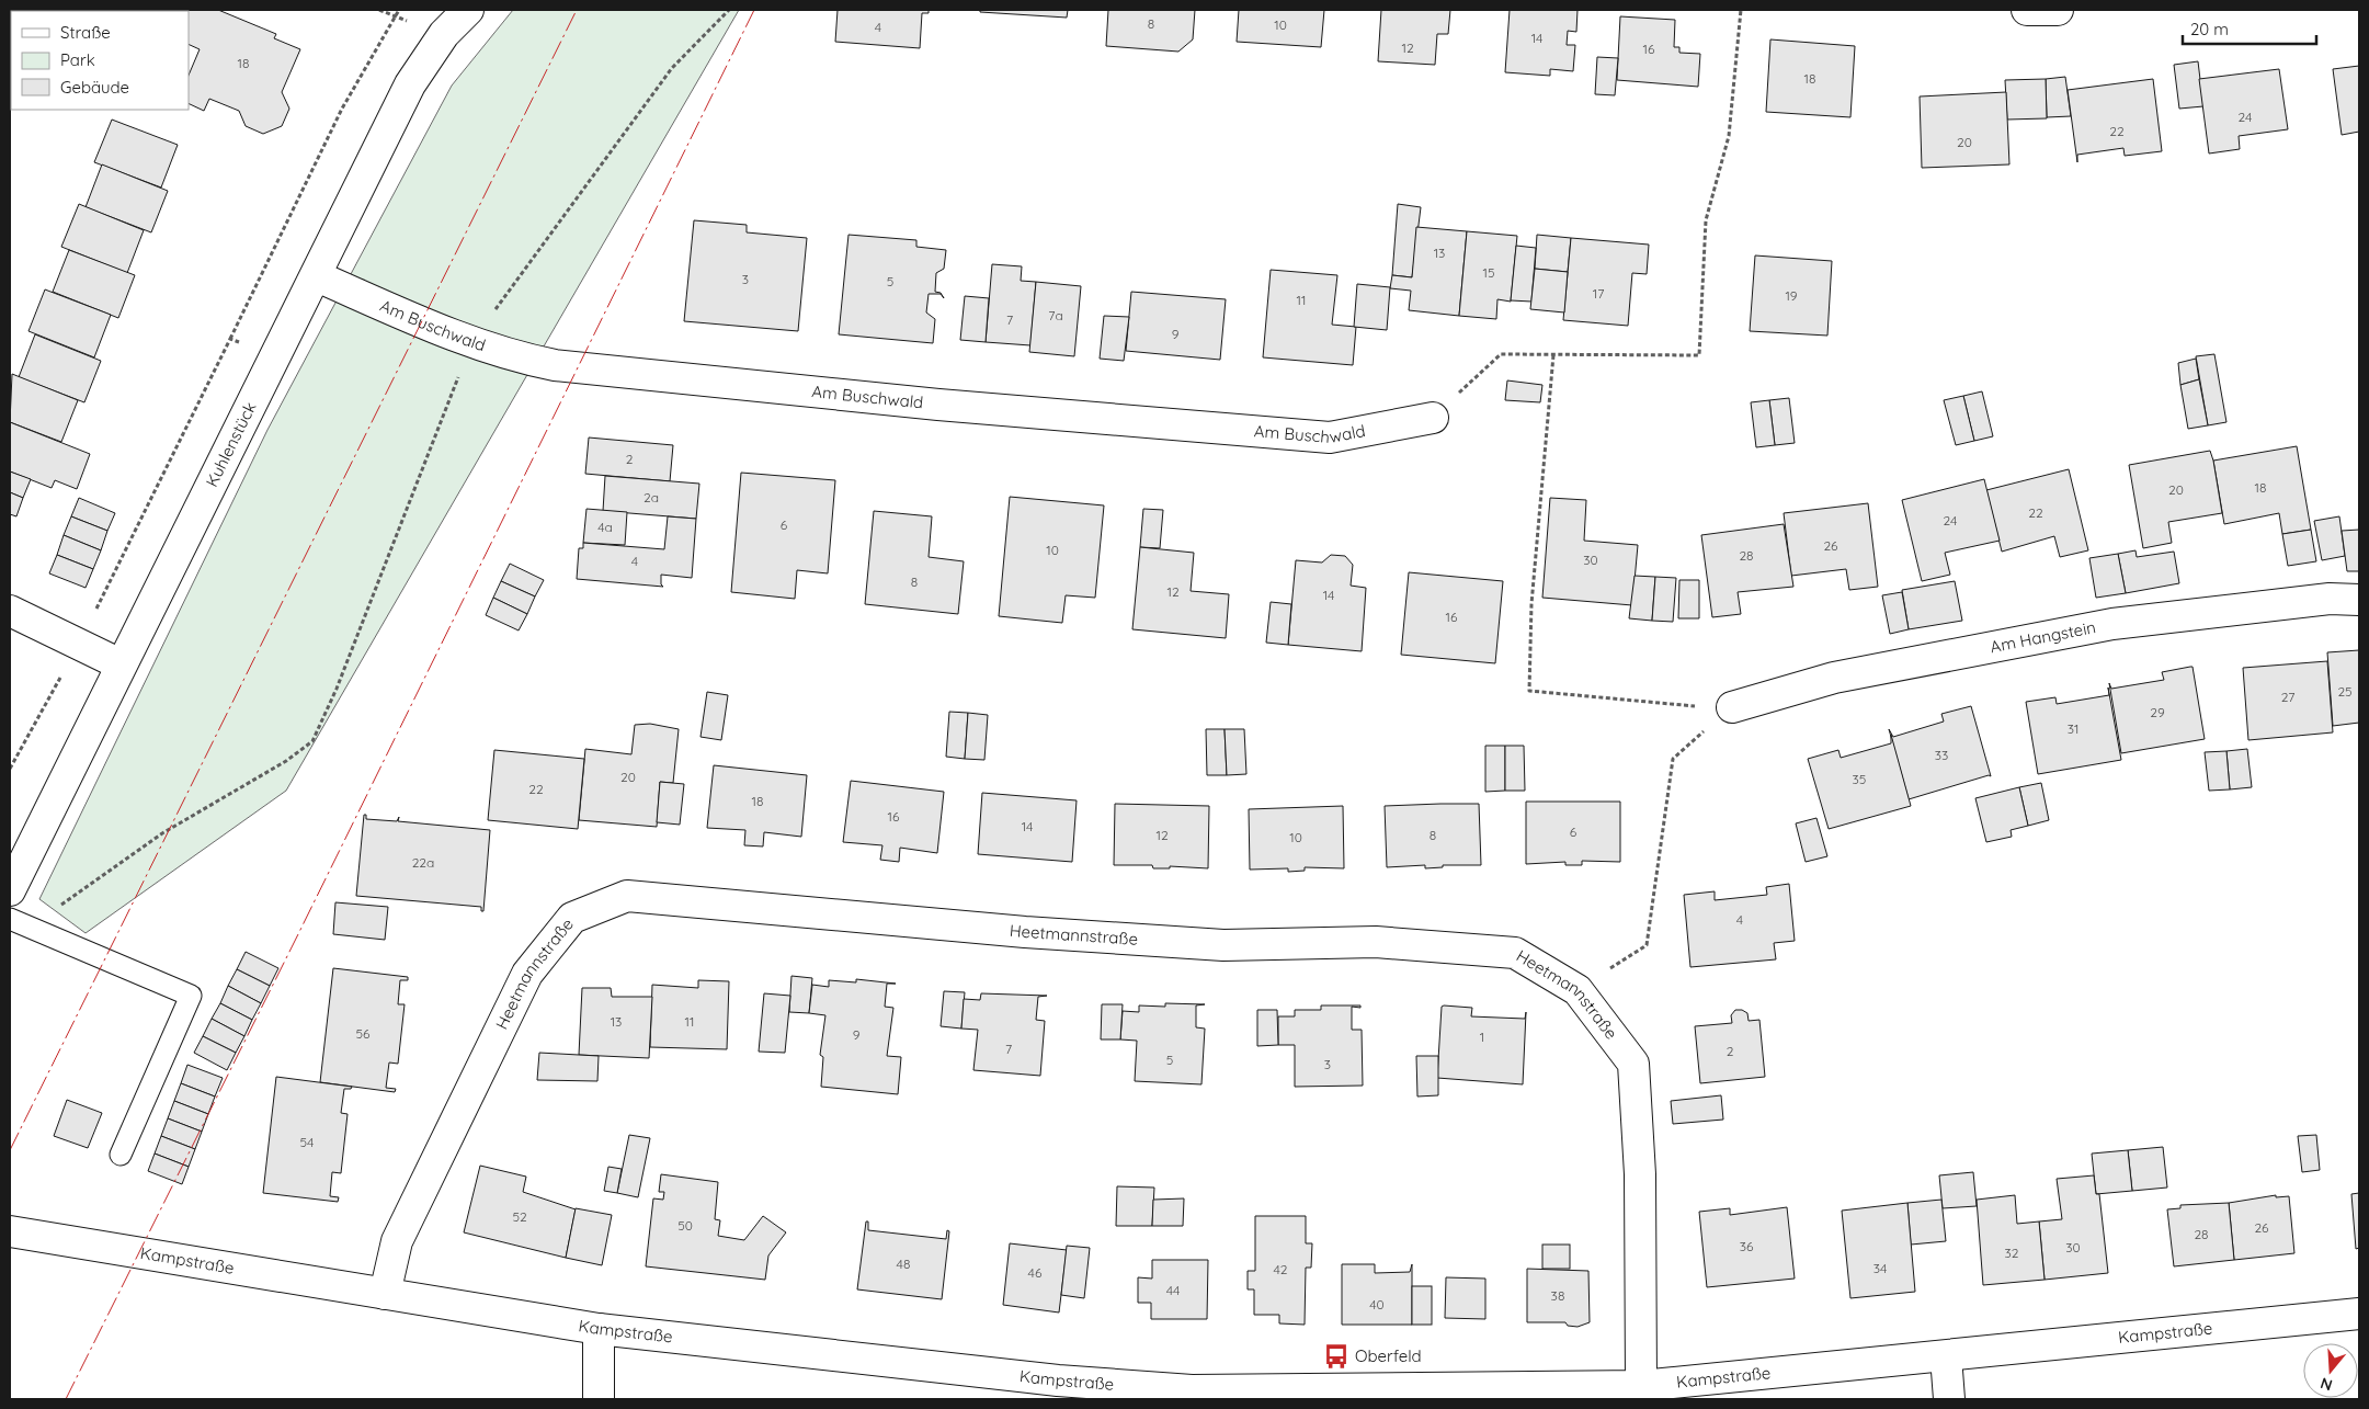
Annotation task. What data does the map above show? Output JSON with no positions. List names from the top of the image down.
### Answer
{
  "streets": {
    "street": [
      "Am Buschwald",
      "Kuhlenstück",
      "Am Hangstein",
      "Heetmannstraße",
      "Kampstraße"
    ]
  },
  "crossings": [
    ["Am Buschwald", "Kuhlenstück"],
    ["Heetmannstraße", "Kampstraße"]
  ],
  "places": {
    "bus stop": ["Oberfeld"]
  },
  "house_numbers": [
    "8",
    "10",
    "4",
    "14",
    "12",
    "16",
    "18",
    "18",
    "24",
    "22",
    "20",
    "13",
    "15",
    "3",
    "5",
    "17",
    "19",
    "11",
    "7a",
    "7",
    "9",
    "2",
    "18",
    "20",
    "2a",
    "22",
    "24",
    "6",
    "4a",
    "26",
    "10",
    "28",
    "30",
    "4",
    "8",
    "12",
    "14",
    "16",
    "25",
    "27",
    "29",
    "31",
    "33",
    "20",
    "35",
    "22",
    "18",
    "16",
    "14",
    "6",
    "12",
    "8",
    "10",
    "22a",
    "4",
    "13",
    "11",
    "56",
    "9",
    "1",
    "7",
    "2",
    "5",
    "3",
    "54",
    "52",
    "50",
    "26",
    "28",
    "36",
    "30",
    "32",
    "48",
    "34",
    "42",
    "46",
    "44",
    "38",
    "40"
  ],
  "legend": ["Straße", "Park", "Gebäude"],
  "scale_bar": "20 m",
  "north": "bottom"
}
